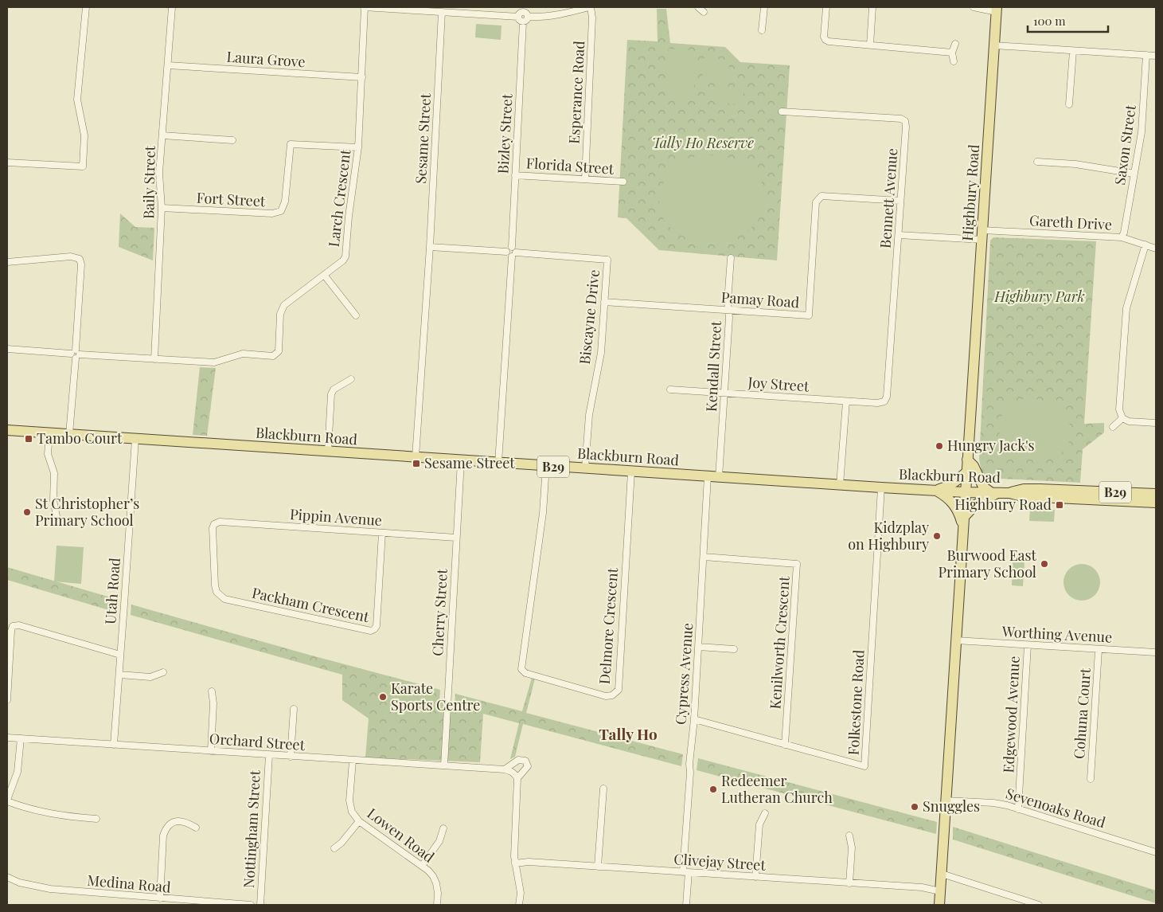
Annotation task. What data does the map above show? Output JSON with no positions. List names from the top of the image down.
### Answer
{
  "streets": {
    "main road": ["Highbury Road", "Blackburn Road", "B29"],
    "street": [
      "Laura Grove",
      "Esperance Road",
      "Bizley Street",
      "Sesame Street",
      "Saxon Street",
      "Florida Street",
      "Baily Street",
      "Larch Crescent",
      "Bennett Avenue",
      "Fort Street",
      "Gareth Drive",
      "Pamay Road",
      "Biscayne Drive",
      "Kendall Street",
      "Joy Street",
      "Pippin Avenue",
      "Utah Road",
      "Packham Crescent",
      "Cherry Street",
      "Delmore Crescent",
      "Worthing Avenue",
      "Kenilworth Crescent",
      "Cypress Avenue",
      "Folkestone Road",
      "Cohuna Court",
      "Edgewood Avenue",
      "Orchard Street",
      "Sevenoaks Road",
      "Nottingham Street",
      "Lowen Road",
      "Clivejay Street",
      "Medina Road"
    ]
  },
  "crossings": [
    ["Laura Grove", "Baily Street"],
    ["Laura Grove", "Larch Crescent"],
    ["Esperance Road", "Florida Street"],
    ["Bizley Street", "Florida Street"],
    ["Bizley Street", "Biscayne Drive"],
    ["Bizley Street", "Blackburn Road"],
    ["Sesame Street", "Blackburn Road"],
    ["Saxon Street", "Gareth Drive"],
    ["Baily Street", "Larch Crescent"],
    ["Baily Street", "Fort Street"],
    ["Highbury Road", "Gareth Drive"],
    ["Highbury Road", "Blackburn Road"],
    ["Highbury Road", "Worthing Avenue"],
    ["Highbury Road", "Sevenoaks Road"],
    ["Highbury Road", "Clivejay Street"],
    ["Larch Crescent", "Fort Street"],
    ["Bennett Avenue", "Gareth Drive"],
    ["Bennett Avenue", "Pamay Road"],
    ["Bennett Avenue", "Joy Street"],
    ["Pamay Road", "Biscayne Drive"],
    ["Pamay Road", "Kendall Street"],
    ["Biscayne Drive", "Blackburn Road"],
    ["Kendall Street", "Joy Street"],
    ["Kendall Street", "Blackburn Road"],
    ["Blackburn Road", "Utah Road"],
    ["Blackburn Road", "Cherry Street"],
    ["Blackburn Road", "Delmore Crescent"],
    ["Blackburn Road", "Cypress Avenue"],
    ["Blackburn Road", "Folkestone Road"],
    ["Pippin Avenue", "Packham Crescent"],
    ["Pippin Avenue", "Cherry Street"],
    ["Utah Road", "Orchard Street"],
    ["Cherry Street", "Orchard Street"],
    ["Worthing Avenue", "Cohuna Court"],
    ["Worthing Avenue", "Edgewood Avenue"],
    ["Kenilworth Crescent", "Cypress Avenue"],
    ["Kenilworth Crescent", "Folkestone Road"],
    ["Cypress Avenue", "Folkestone Road"],
    ["Cypress Avenue", "Clivejay Street"],
    ["Edgewood Avenue", "Sevenoaks Road"],
    ["Orchard Street", "Nottingham Street"],
    ["Orchard Street", "Lowen Road"]
  ],
  "districts": ["Tally Ho"],
  "parks": ["Tally Ho Reserve", "Highbury Park"],
  "places": {
    "transit": ["Tambo Court", "Sesame Street", "Highbury Road"],
    "other": [
      "Hungry Jack's",
      "St Christopher’s Primary School",
      "Kidzplay on Highbury",
      "Burwood East Primary School",
      "Karate Sports Centre",
      "Redeemer Lutheran Church",
      "Snuggles"
    ]
  },
  "scale_bar": "100 m"
}
